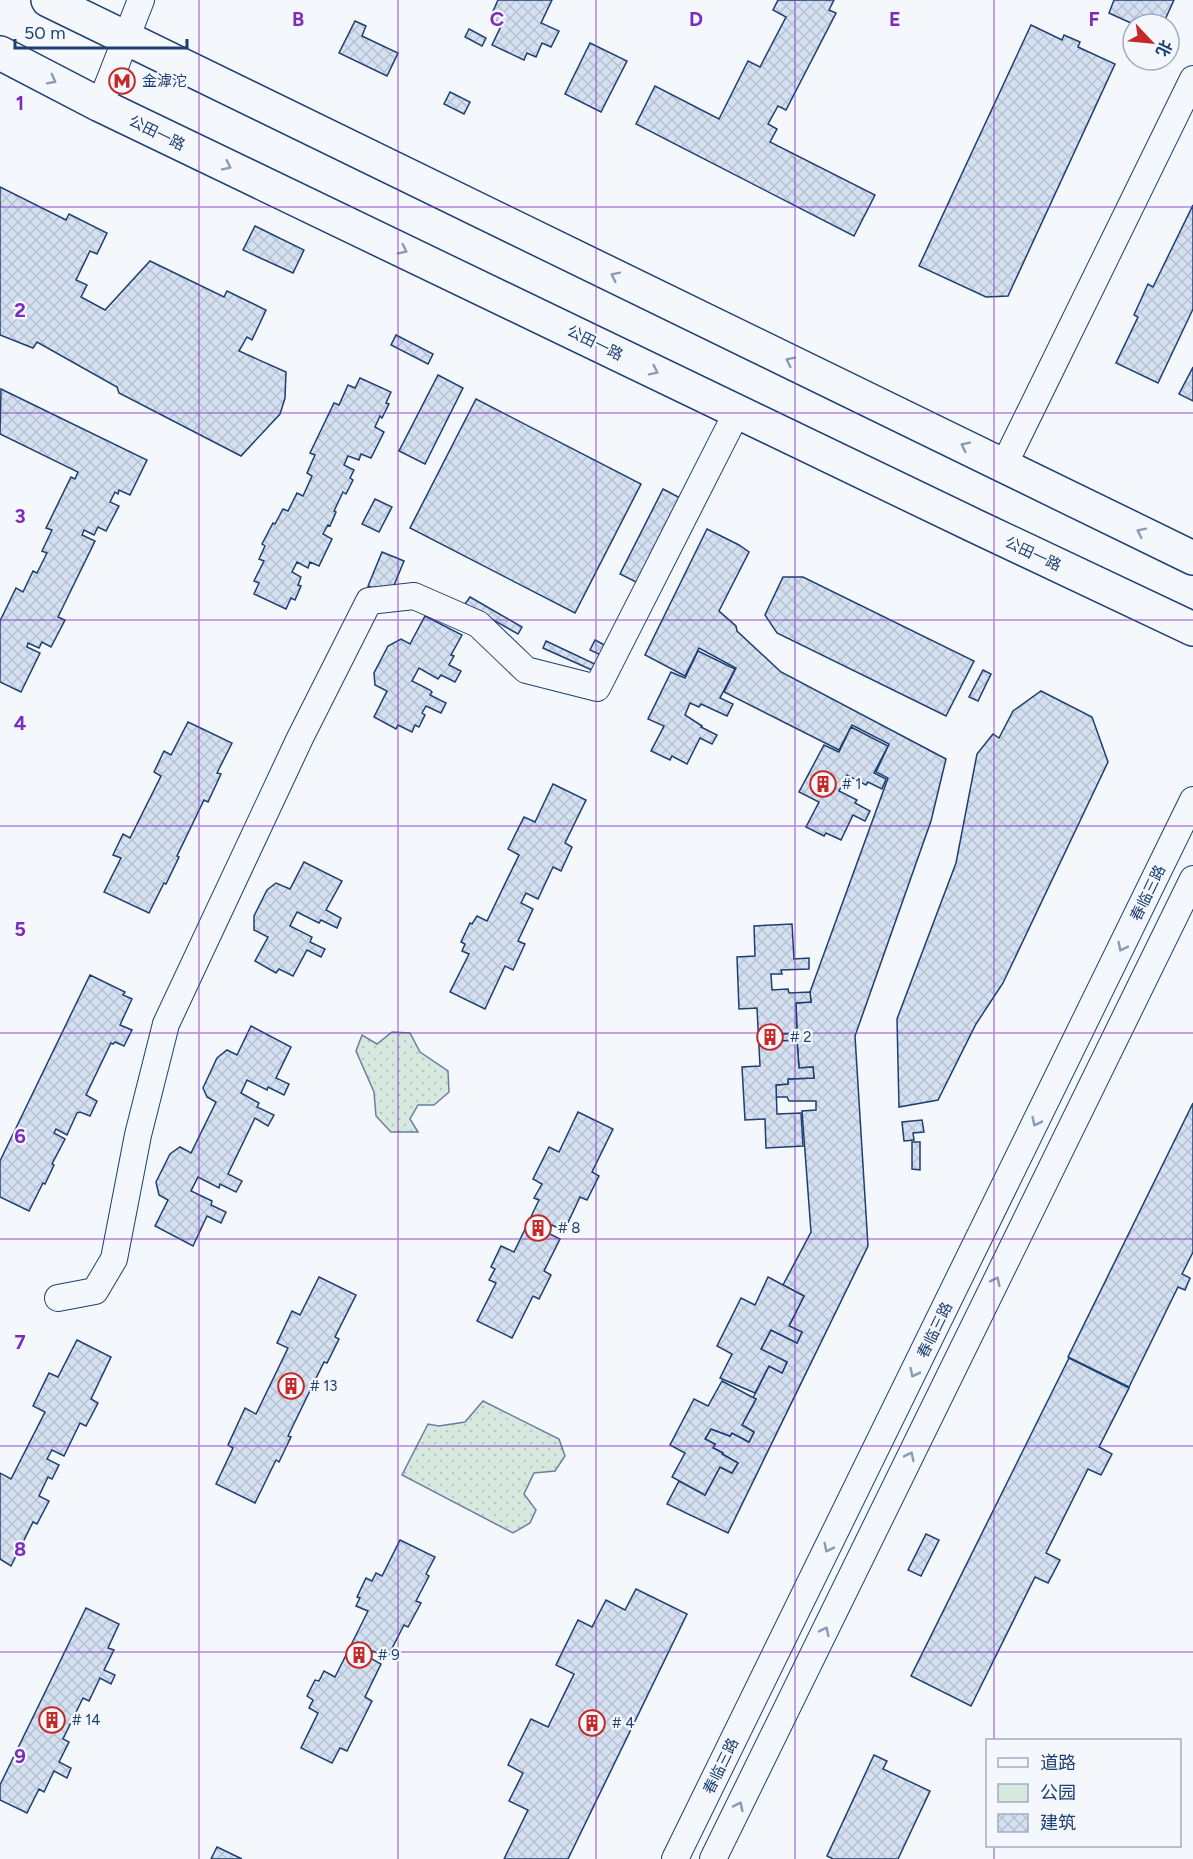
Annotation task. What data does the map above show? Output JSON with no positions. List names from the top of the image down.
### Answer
{
  "streets": {
    "main road": ["公田一路"],
    "street": ["春临三路"]
  },
  "places": {
    "metro station": ["金滹沱"],
    "building": [
      "# 1",
      "# 2",
      "# 8",
      "# 13",
      "# 9",
      "# 14",
      "# 4"
    ]
  },
  "legend": ["道路", "公园", "建筑"],
  "scale_bar": "50 m",
  "north": "bottom right",
  "grid": {
    "columns": [
      "B",
      "C",
      "D",
      "E",
      "F"
    ],
    "rows": [
      "1",
      "2",
      "3",
      "4",
      "5",
      "6",
      "7",
      "8",
      "9"
    ]
  }
}
